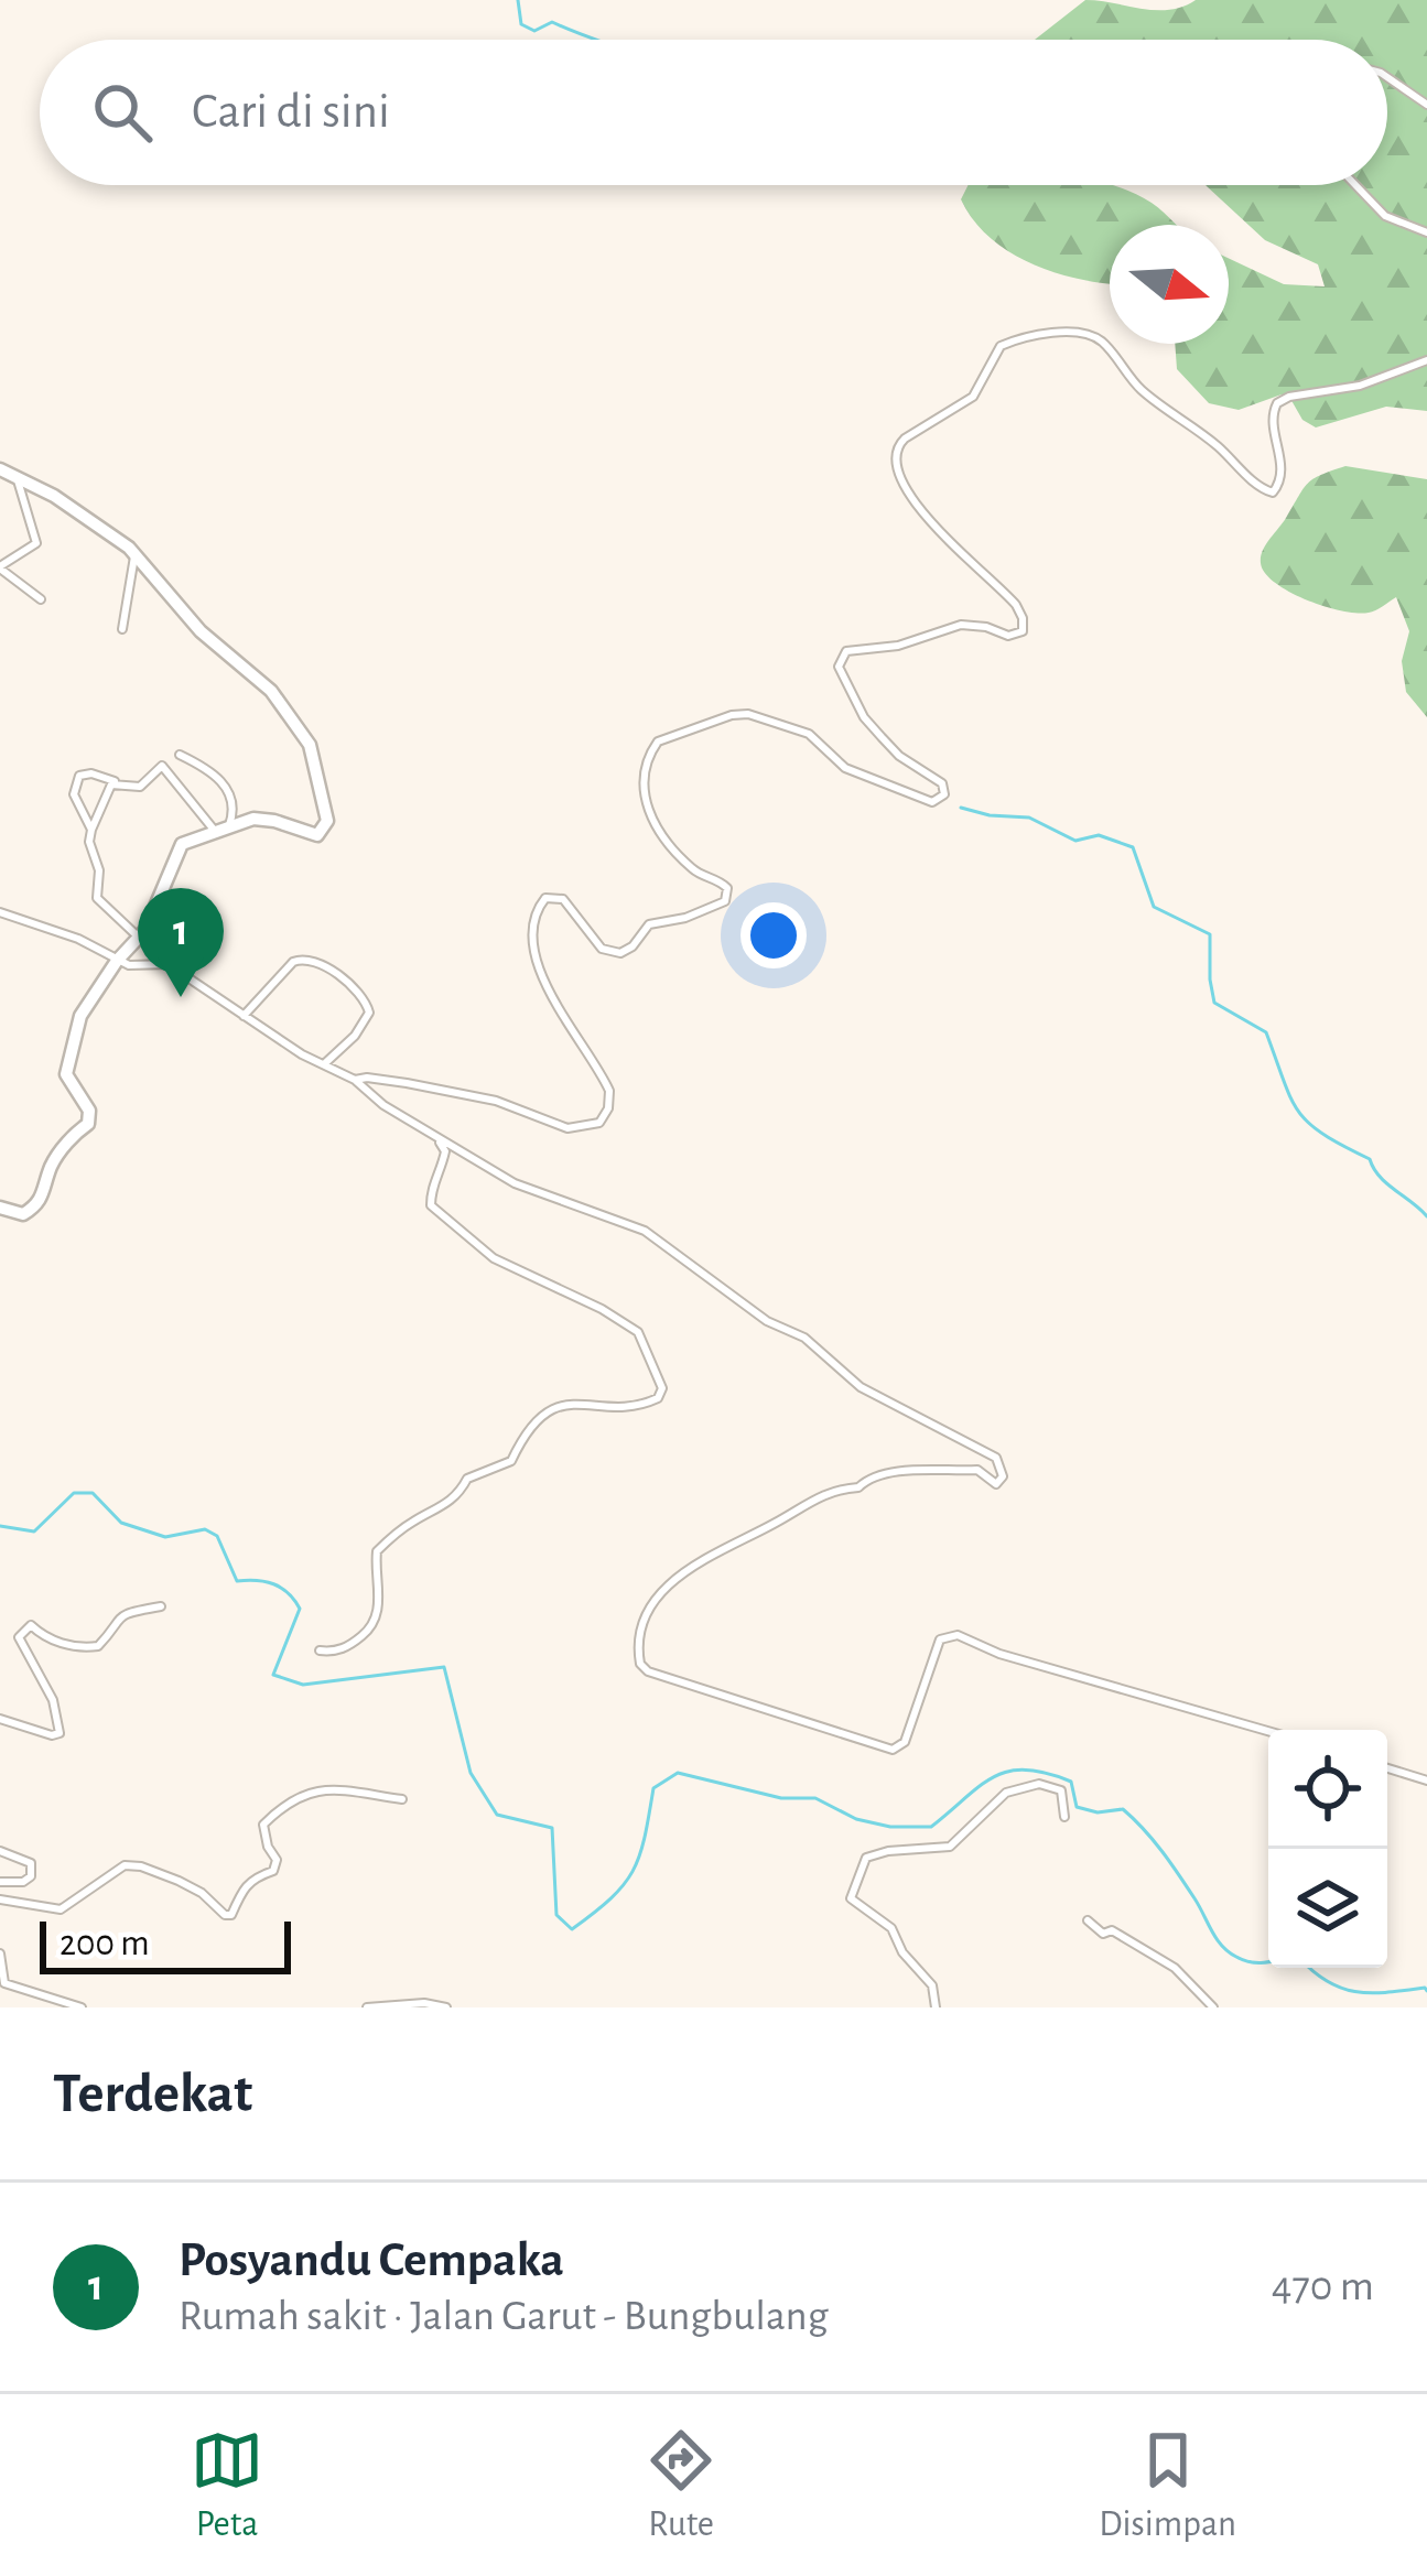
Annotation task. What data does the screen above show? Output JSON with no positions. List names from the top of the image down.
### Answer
{
  "scale_bar": "200 m",
  "north": "right",
  "page": {
    "search": "Cari di sini",
    "pins": "1",
    "scale": "200 m",
    "heading": "Terdekat",
    "list": [
      {
        "mark": "1",
        "name": "Posyandu Cempaka",
        "note": "Rumah sakit · Jalan Garut - Bungbulang",
        "value": "470 m"
      }
    ],
    "nav": ["Peta", "Rute", "Disimpan"]
  }
}
